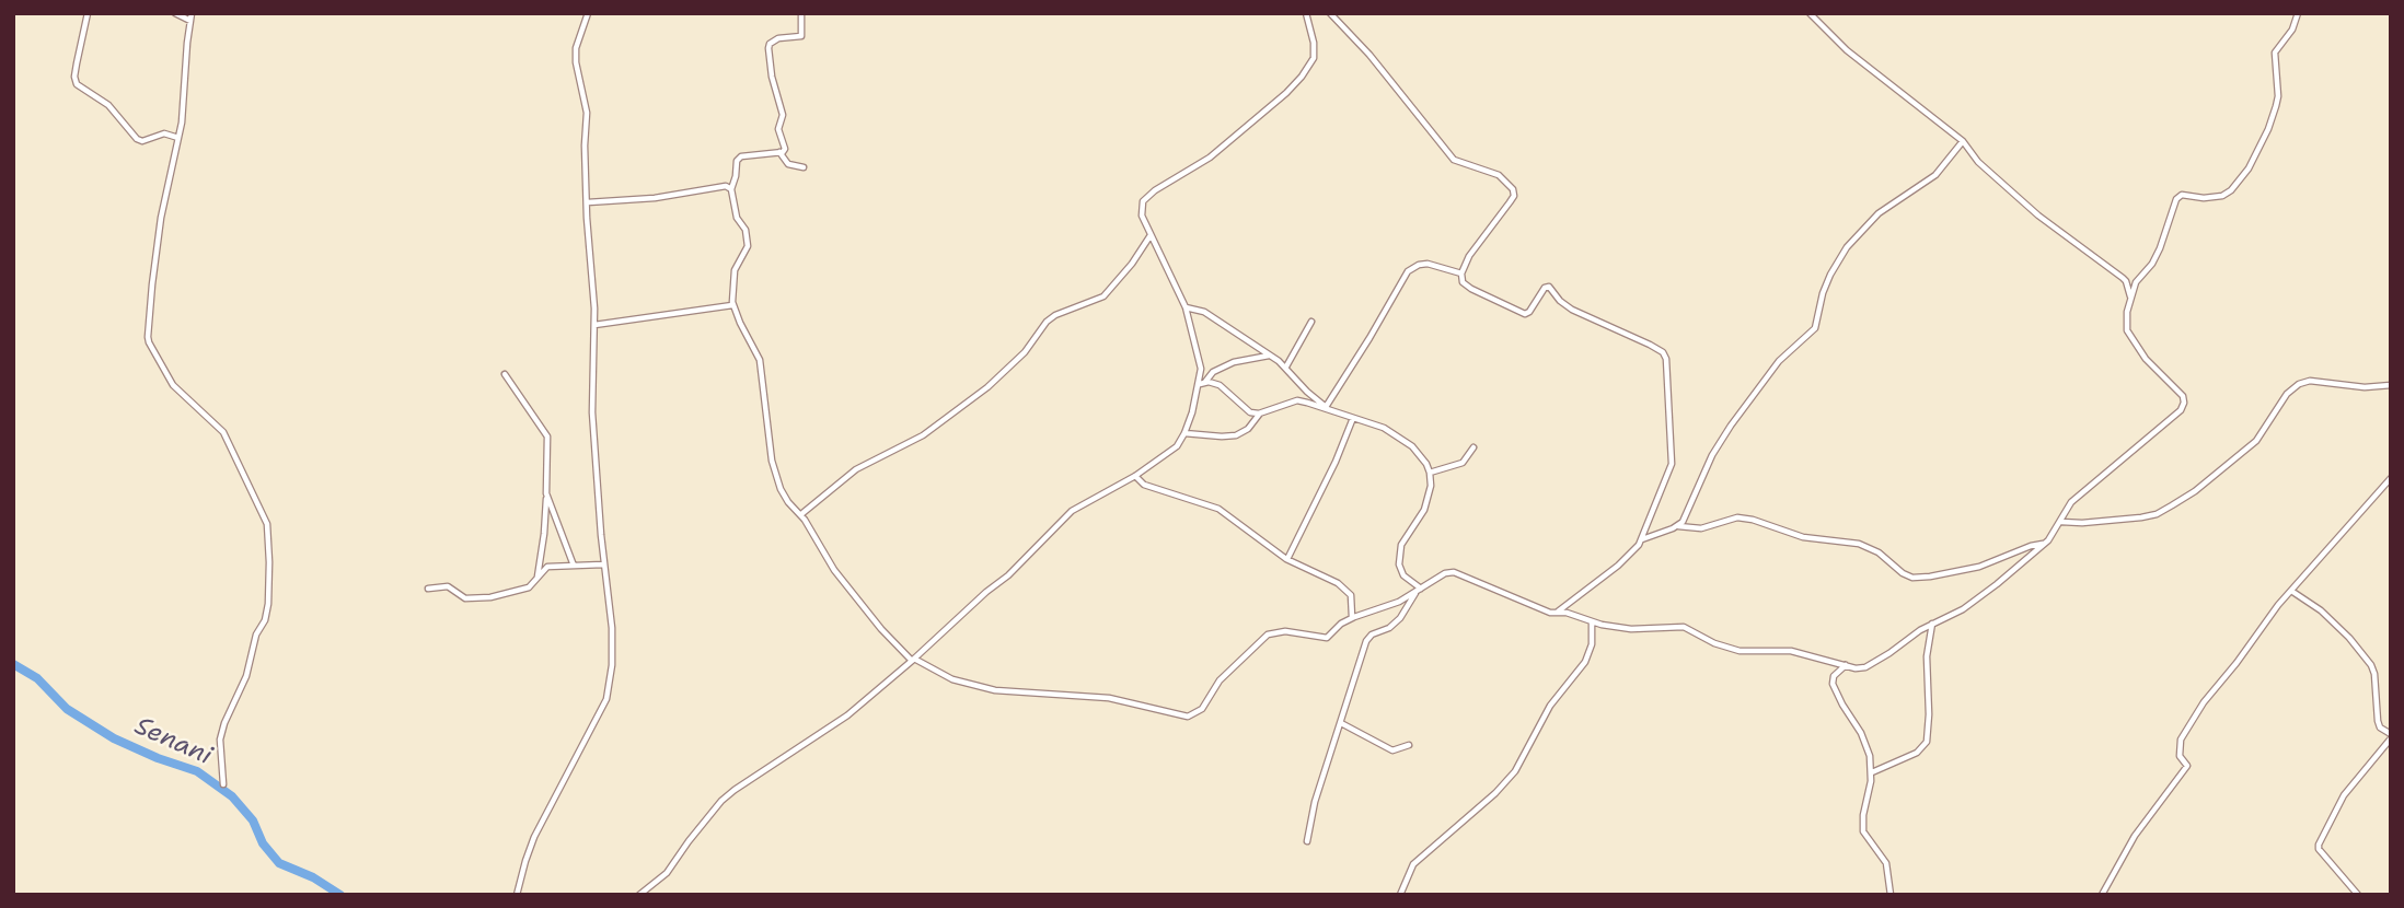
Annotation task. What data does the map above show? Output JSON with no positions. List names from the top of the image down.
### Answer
{
  "water": ["Senani"]
}
